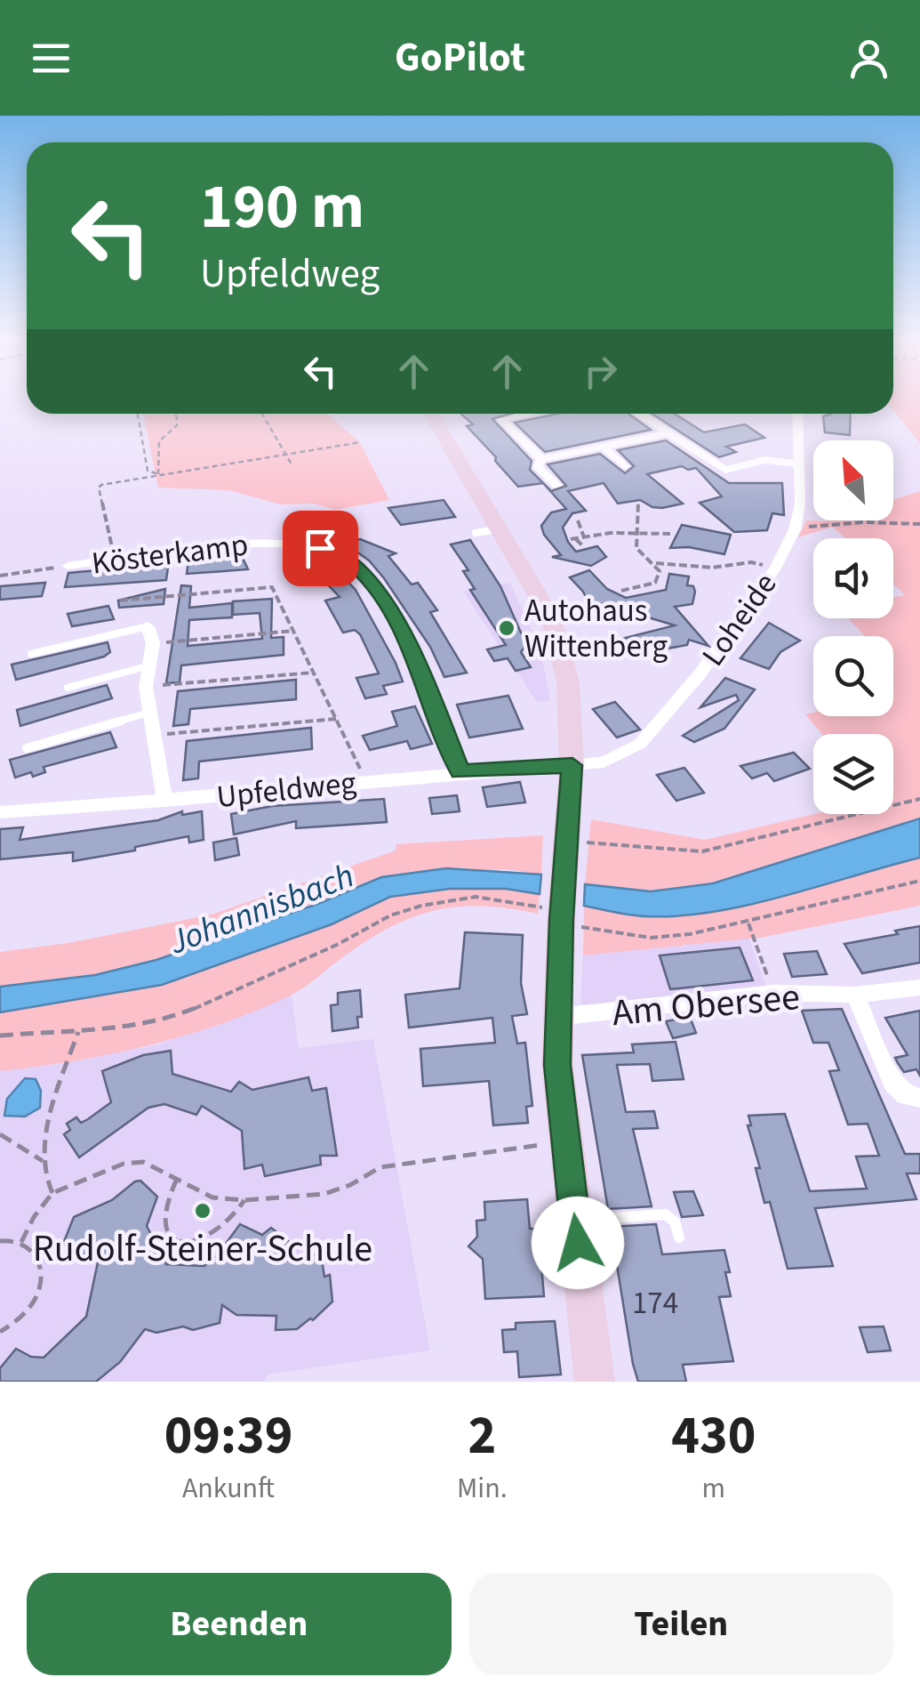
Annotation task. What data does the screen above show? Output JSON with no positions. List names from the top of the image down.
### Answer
{
  "streets": {
    "street": [
      "Kösterkamp",
      "Loheide",
      "Upfeldweg",
      "Am Obersee"
    ]
  },
  "crossings": [
    ["Kösterkamp", "Upfeldweg"],
    ["Loheide", "Upfeldweg"]
  ],
  "water": ["Johannisbach"],
  "places": ["Autohaus Wittenberg", "Rudolf-Steiner-Schule"],
  "house_numbers": ["174"],
  "north": "top left",
  "page": {
    "header": "GoPilot",
    "turn": ["190 m", "Upfeldweg"],
    "eta": [
      "09:39",
      "Ankunft",
      "2",
      "Min.",
      "430",
      "m"
    ],
    "buttons": ["Beenden", "Teilen"]
  }
}
